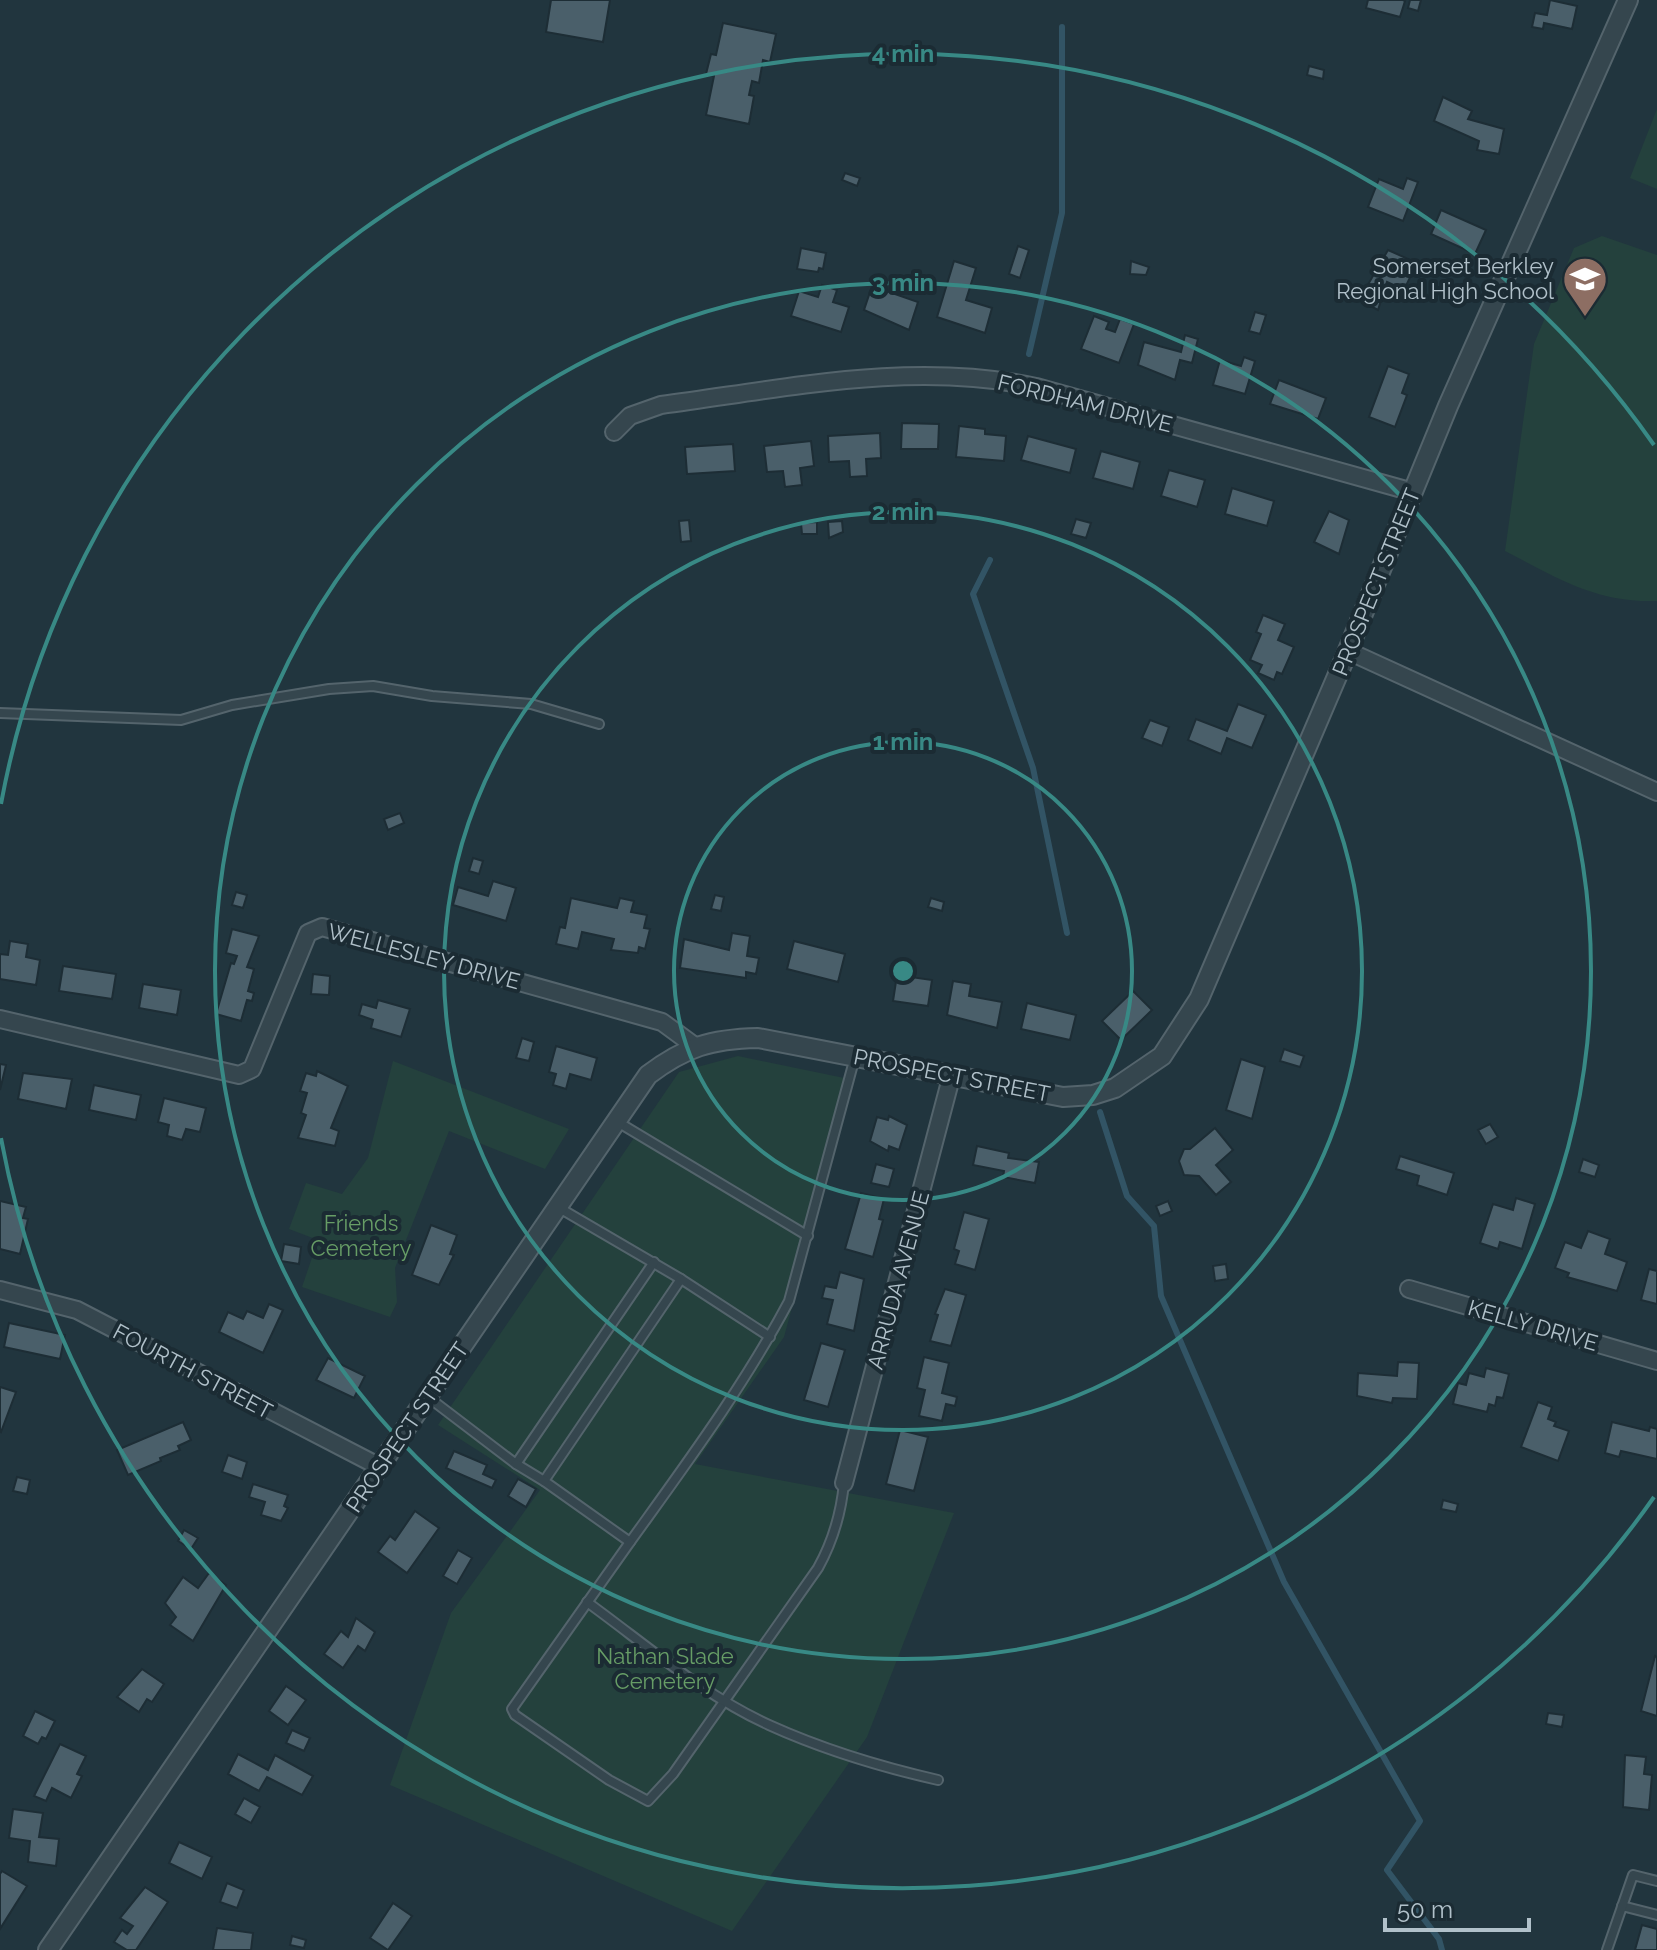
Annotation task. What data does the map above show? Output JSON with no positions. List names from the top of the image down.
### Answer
{
  "streets": {
    "street": [
      "FORDHAM DRIVE",
      "PROSPECT STREET",
      "WELLESLEY DRIVE",
      "ARRUDA AVENUE",
      "KELLY DRIVE",
      "FOURTH STREET"
    ]
  },
  "crossings": [
    ["FORDHAM DRIVE", "PROSPECT STREET"],
    ["PROSPECT STREET", "WELLESLEY DRIVE"],
    ["PROSPECT STREET", "ARRUDA AVENUE"],
    ["PROSPECT STREET", "FOURTH STREET"]
  ],
  "parks": ["Friends Cemetery", "Nathan Slade Cemetery"],
  "places": {
    "school or university": ["Somerset Berkley Regional High School"]
  },
  "scale_bar": "50 m",
  "rings": [
    "4 min",
    "3 min",
    "2 min",
    "1 min"
  ]
}
